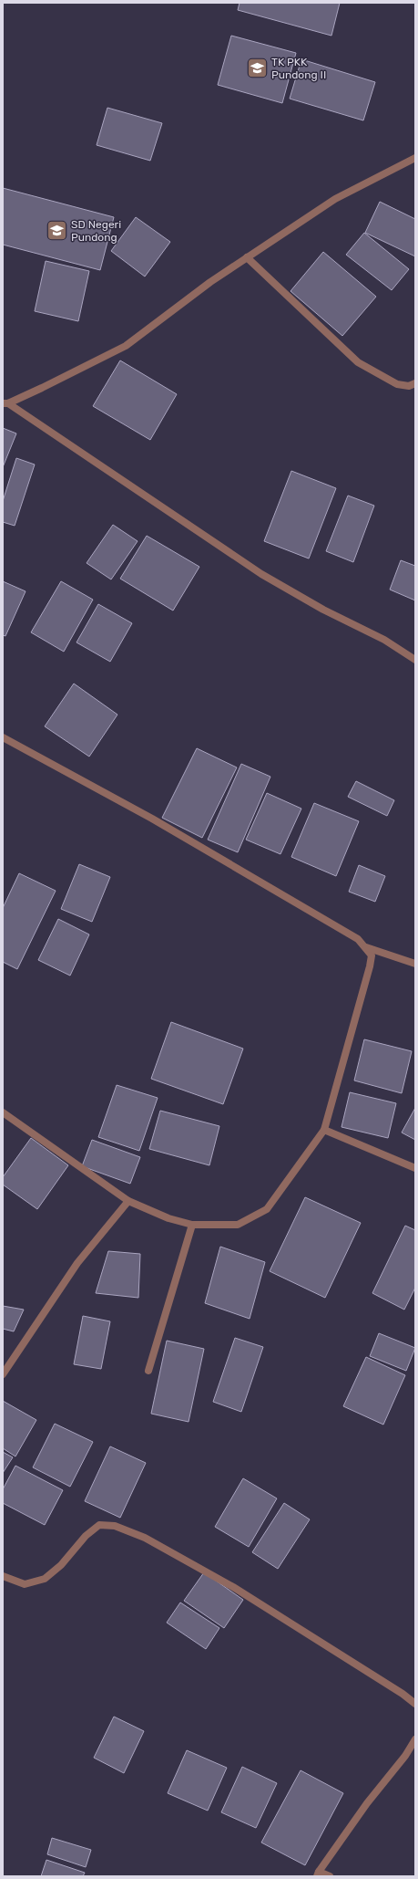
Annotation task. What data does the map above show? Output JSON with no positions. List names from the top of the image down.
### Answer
{
  "places": {
    "school or university": ["TK PKK Pundong II", "SD Negeri Pundong"]
  }
}
